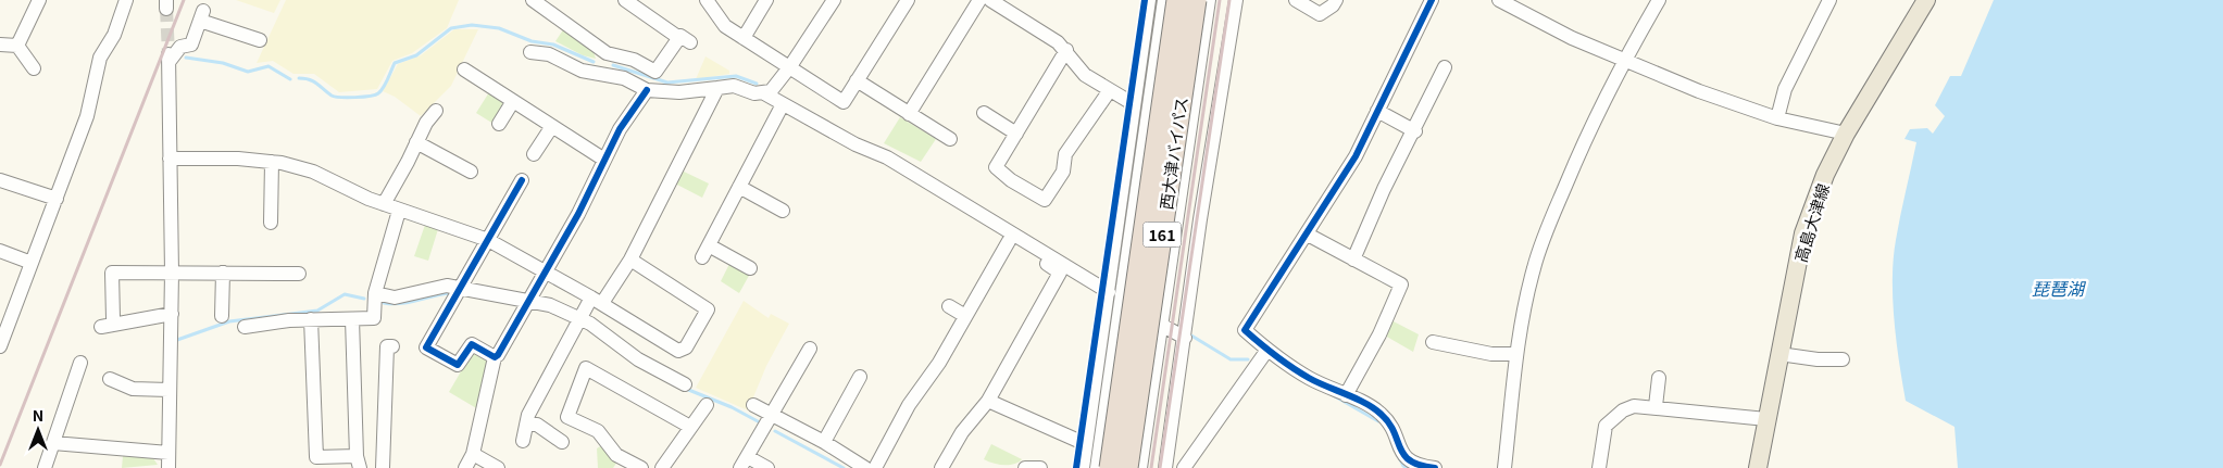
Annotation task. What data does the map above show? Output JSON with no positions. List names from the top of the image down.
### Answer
{
  "streets": {
    "highway": ["西大津バイパス", "161"],
    "main road": ["高島大津線"]
  },
  "water": ["琵琶湖"],
  "north": "top"
}
